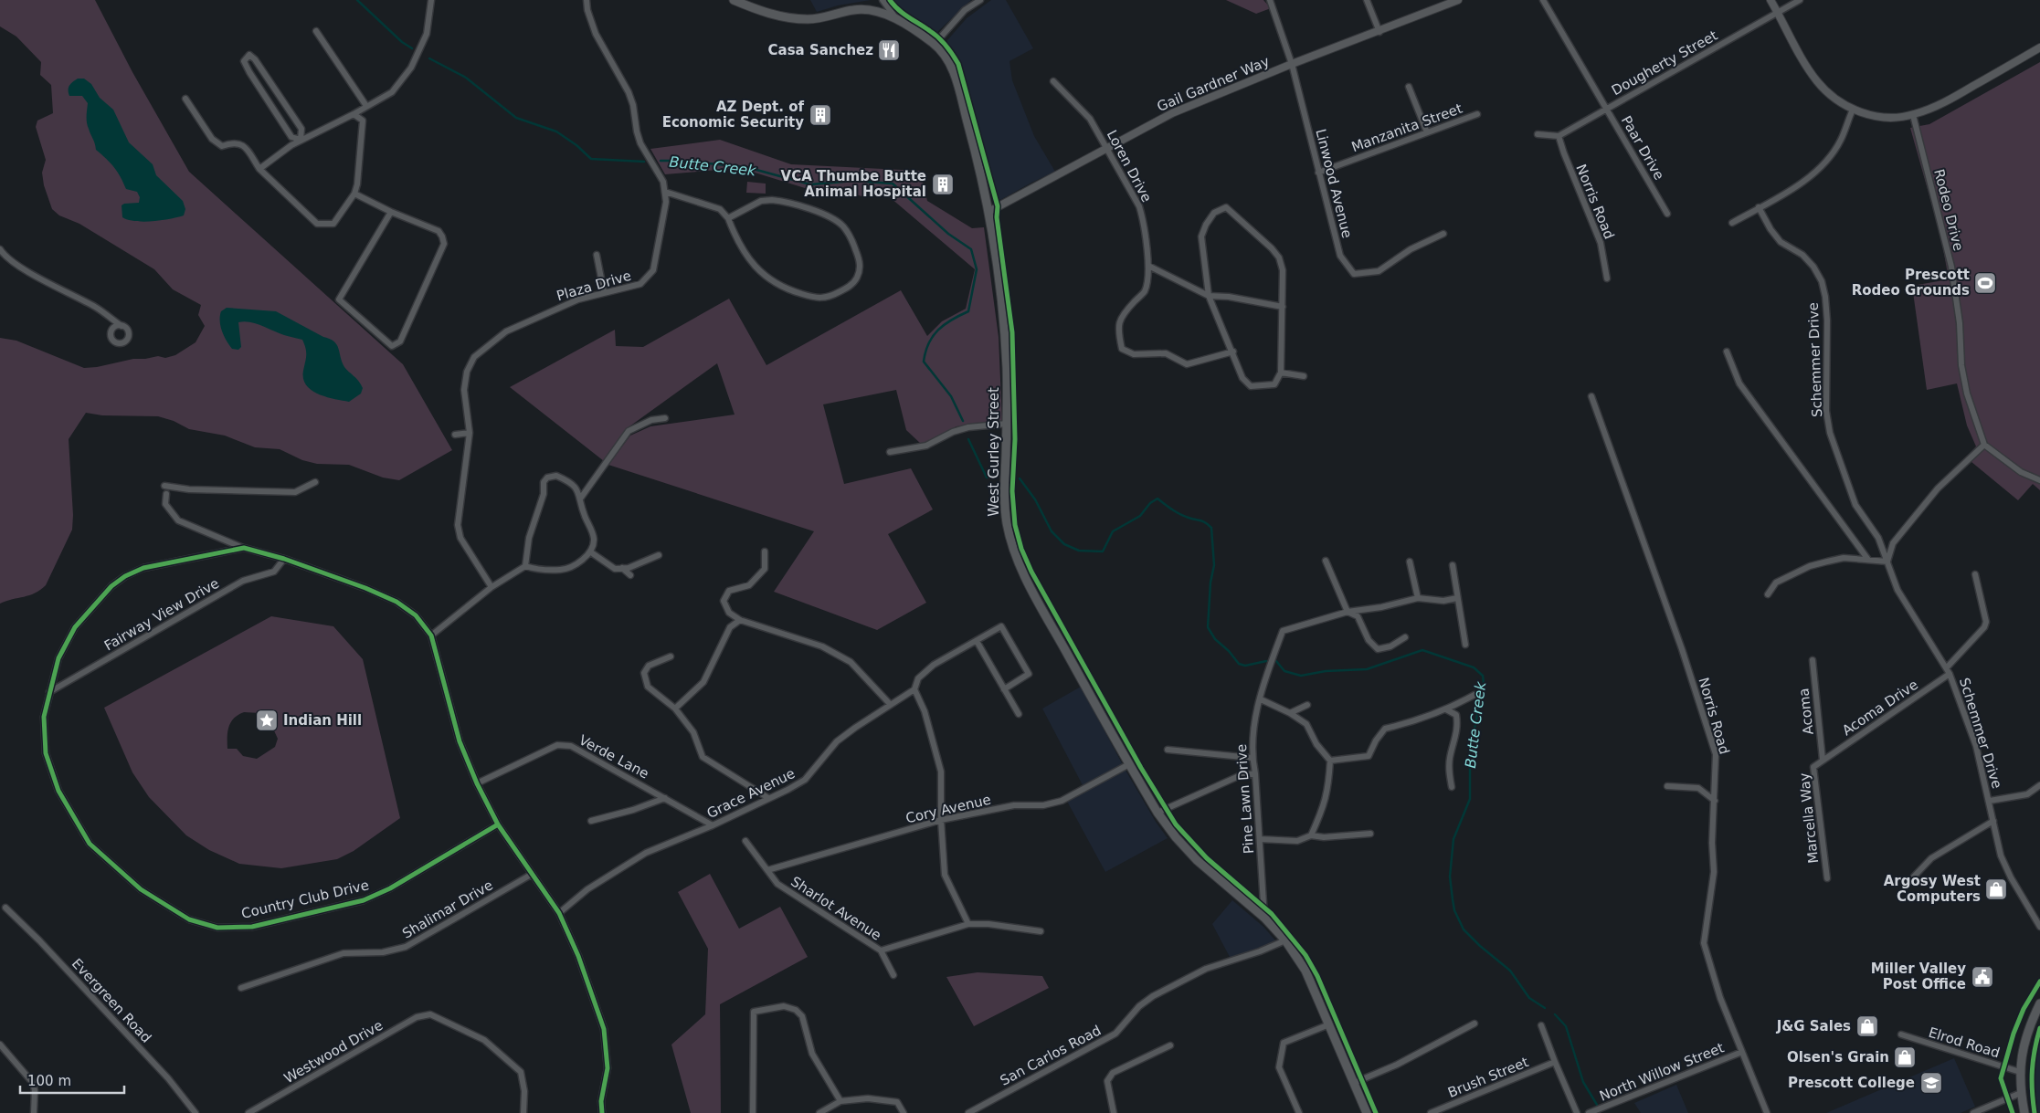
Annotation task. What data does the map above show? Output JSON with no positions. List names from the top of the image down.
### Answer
{
  "streets": {
    "main road": ["West Gurley Street"],
    "street": [
      "Dougherty Street",
      "Gail Gardner Way",
      "Manzanita Street",
      "Paar Drive",
      "Loren Drive",
      "Linwood Avenue",
      "Norris Road",
      "Rodeo Drive",
      "Plaza Drive",
      "Schemmer Drive",
      "Fairway View Drive",
      "Acoma Drive",
      "Acoma",
      "Verde Lane",
      "Grace Avenue",
      "Pine Lawn Drive",
      "Cory Avenue",
      "Marcella Way",
      "Country Club Drive",
      "Sharlot Avenue",
      "Shalimar Drive",
      "Evergreen Road",
      "Elrod Road",
      "Westwood Drive",
      "San Carlos Road",
      "North Willow Street",
      "Brush Street"
    ]
  },
  "crossings": [
    ["Dougherty Street", "Paar Drive"],
    ["Dougherty Street", "Norris Road"],
    ["Gail Gardner Way", "Loren Drive"],
    ["Gail Gardner Way", "Linwood Avenue"],
    ["Gail Gardner Way", "West Gurley Street"],
    ["Manzanita Street", "Linwood Avenue"],
    ["Norris Road", "North Willow Street"],
    ["Schemmer Drive", "Acoma Drive"],
    ["West Gurley Street", "Pine Lawn Drive"],
    ["West Gurley Street", "Cory Avenue"],
    ["West Gurley Street", "San Carlos Road"],
    ["Fairway View Drive", "Country Club Drive"],
    ["Acoma Drive", "Acoma"],
    ["Acoma Drive", "Marcella Way"],
    ["Acoma", "Marcella Way"],
    ["Verde Lane", "Grace Avenue"],
    ["Verde Lane", "Country Club Drive"],
    ["Grace Avenue", "Country Club Drive"],
    ["Cory Avenue", "Sharlot Avenue"],
    ["Country Club Drive", "Shalimar Drive"]
  ],
  "water": ["Butte Creek"],
  "places": {
    "restaurant": ["Casa Sanchez"],
    "building": ["AZ Dept. of Economic Security", "VCA Thumbe Butte Animal Hospital"],
    "sports": ["Prescott Rodeo Grounds"],
    "place": ["Indian Hill"],
    "shop": ["Argosy West Computers", "J&G Sales", "Olsen's Grain"],
    "public building": ["Miller Valley Post Office"],
    "school or university": ["Prescott College"]
  },
  "scale_bar": "100 m"
}
